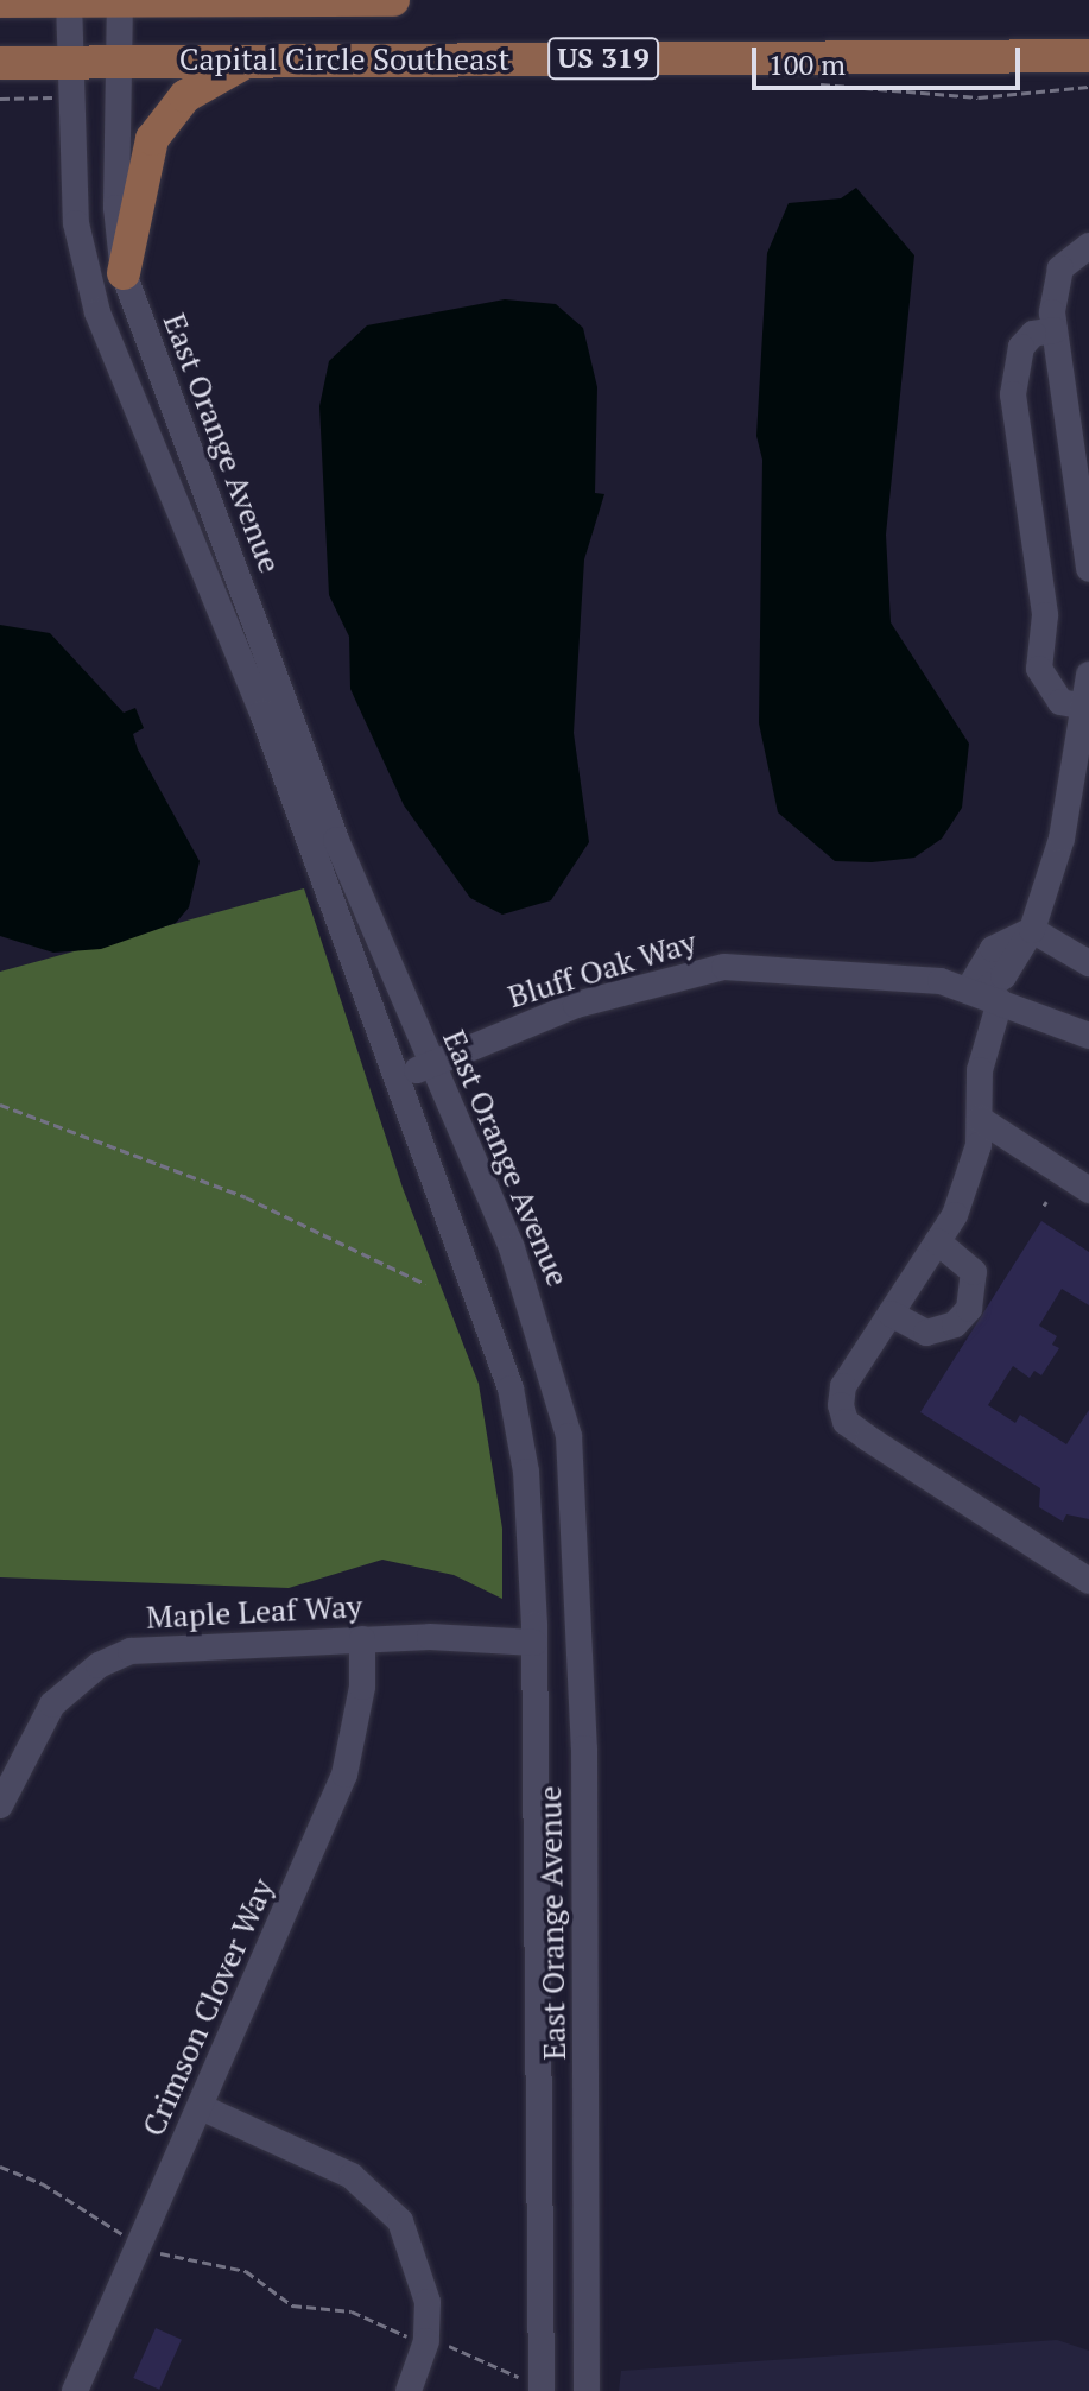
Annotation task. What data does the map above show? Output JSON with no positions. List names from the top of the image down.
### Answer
{
  "streets": {
    "main road": ["US 319", "Capital Circle Southeast"],
    "street": [
      "East Orange Avenue",
      "Bluff Oak Way",
      "Maple Leaf Way",
      "Crimson Clover Way"
    ]
  },
  "crossings": [
    ["Capital Circle Southeast", "East Orange Avenue"],
    ["East Orange Avenue", "Bluff Oak Way"],
    ["East Orange Avenue", "Maple Leaf Way"],
    ["Maple Leaf Way", "Crimson Clover Way"]
  ],
  "scale_bar": "100 m"
}
